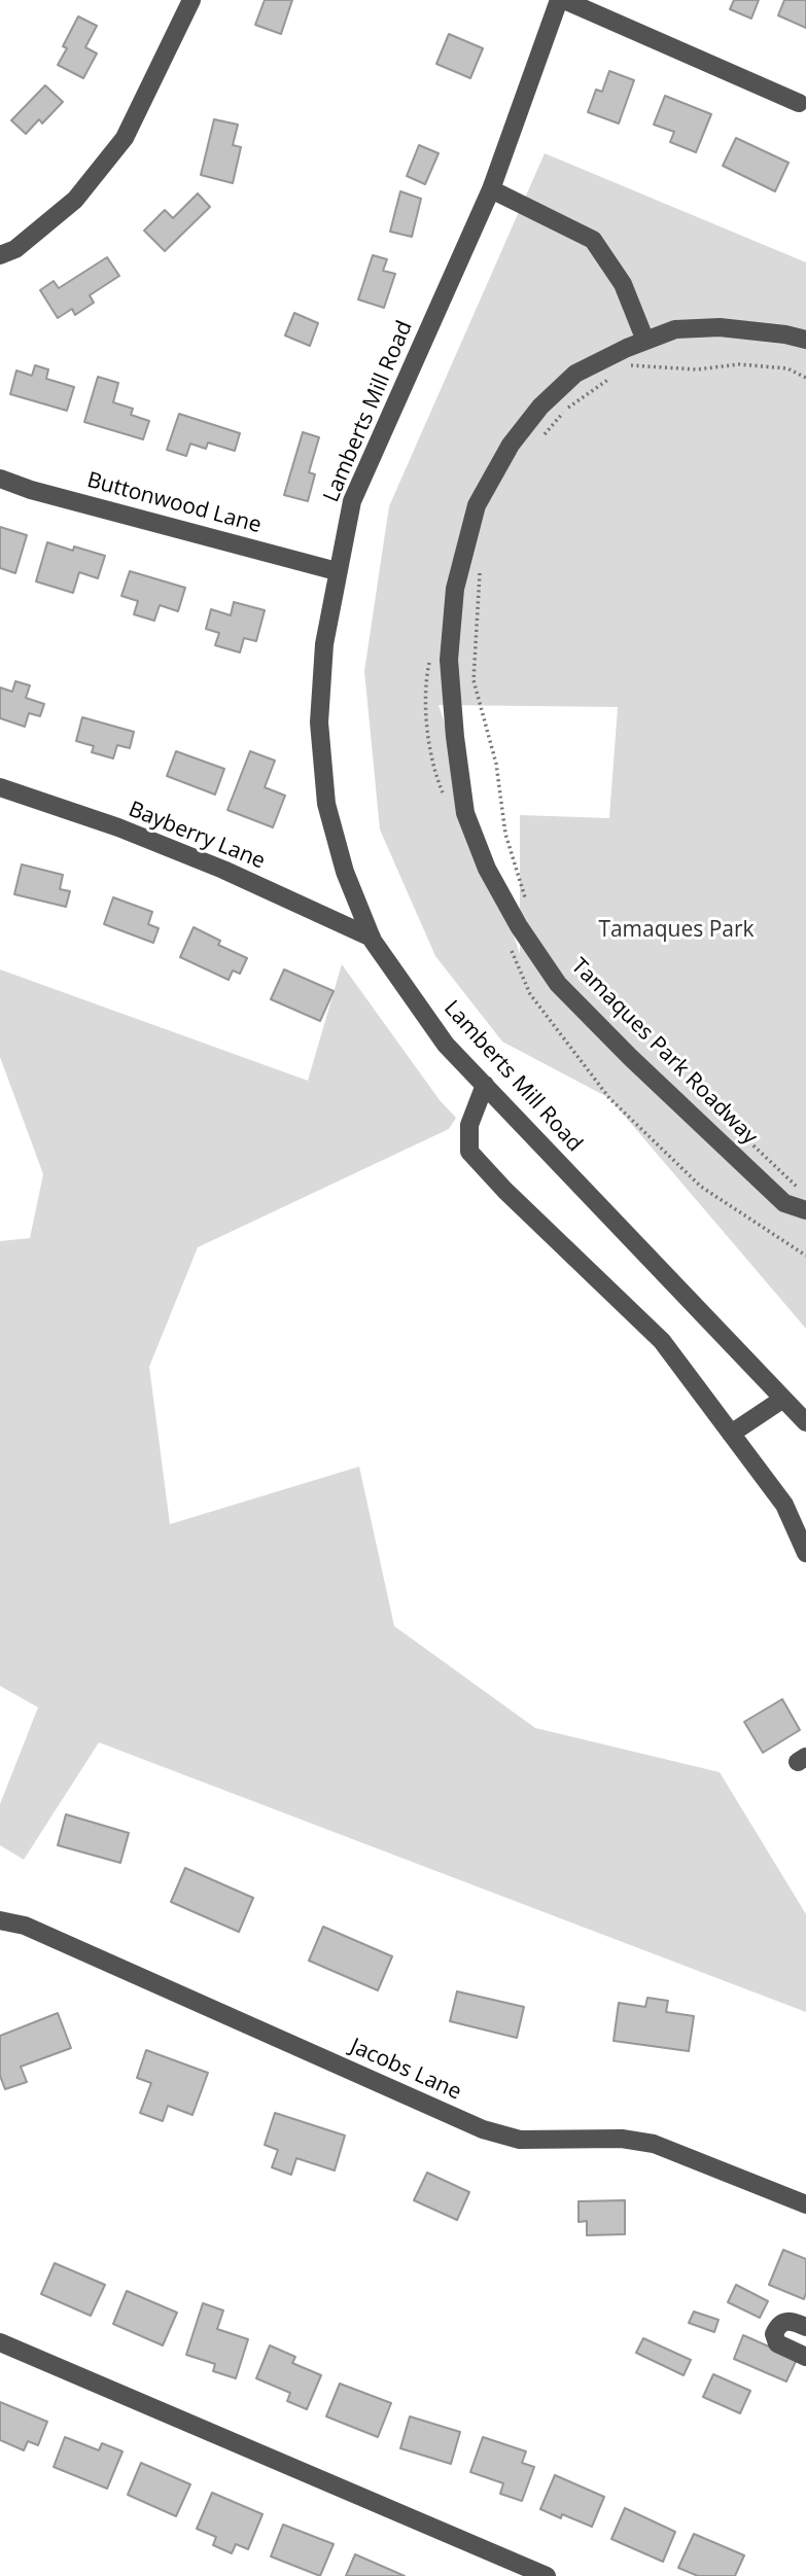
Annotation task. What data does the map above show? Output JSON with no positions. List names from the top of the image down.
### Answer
{
  "streets": {
    "street": [
      "Lamberts Mill Road",
      "Buttonwood Lane",
      "Bayberry Lane",
      "Tamaques Park Roadway",
      "Jacobs Lane"
    ]
  },
  "crossings": [
    ["Lamberts Mill Road", "Buttonwood Lane"],
    ["Lamberts Mill Road", "Bayberry Lane"]
  ],
  "parks": ["Tamaques Park"]
}
